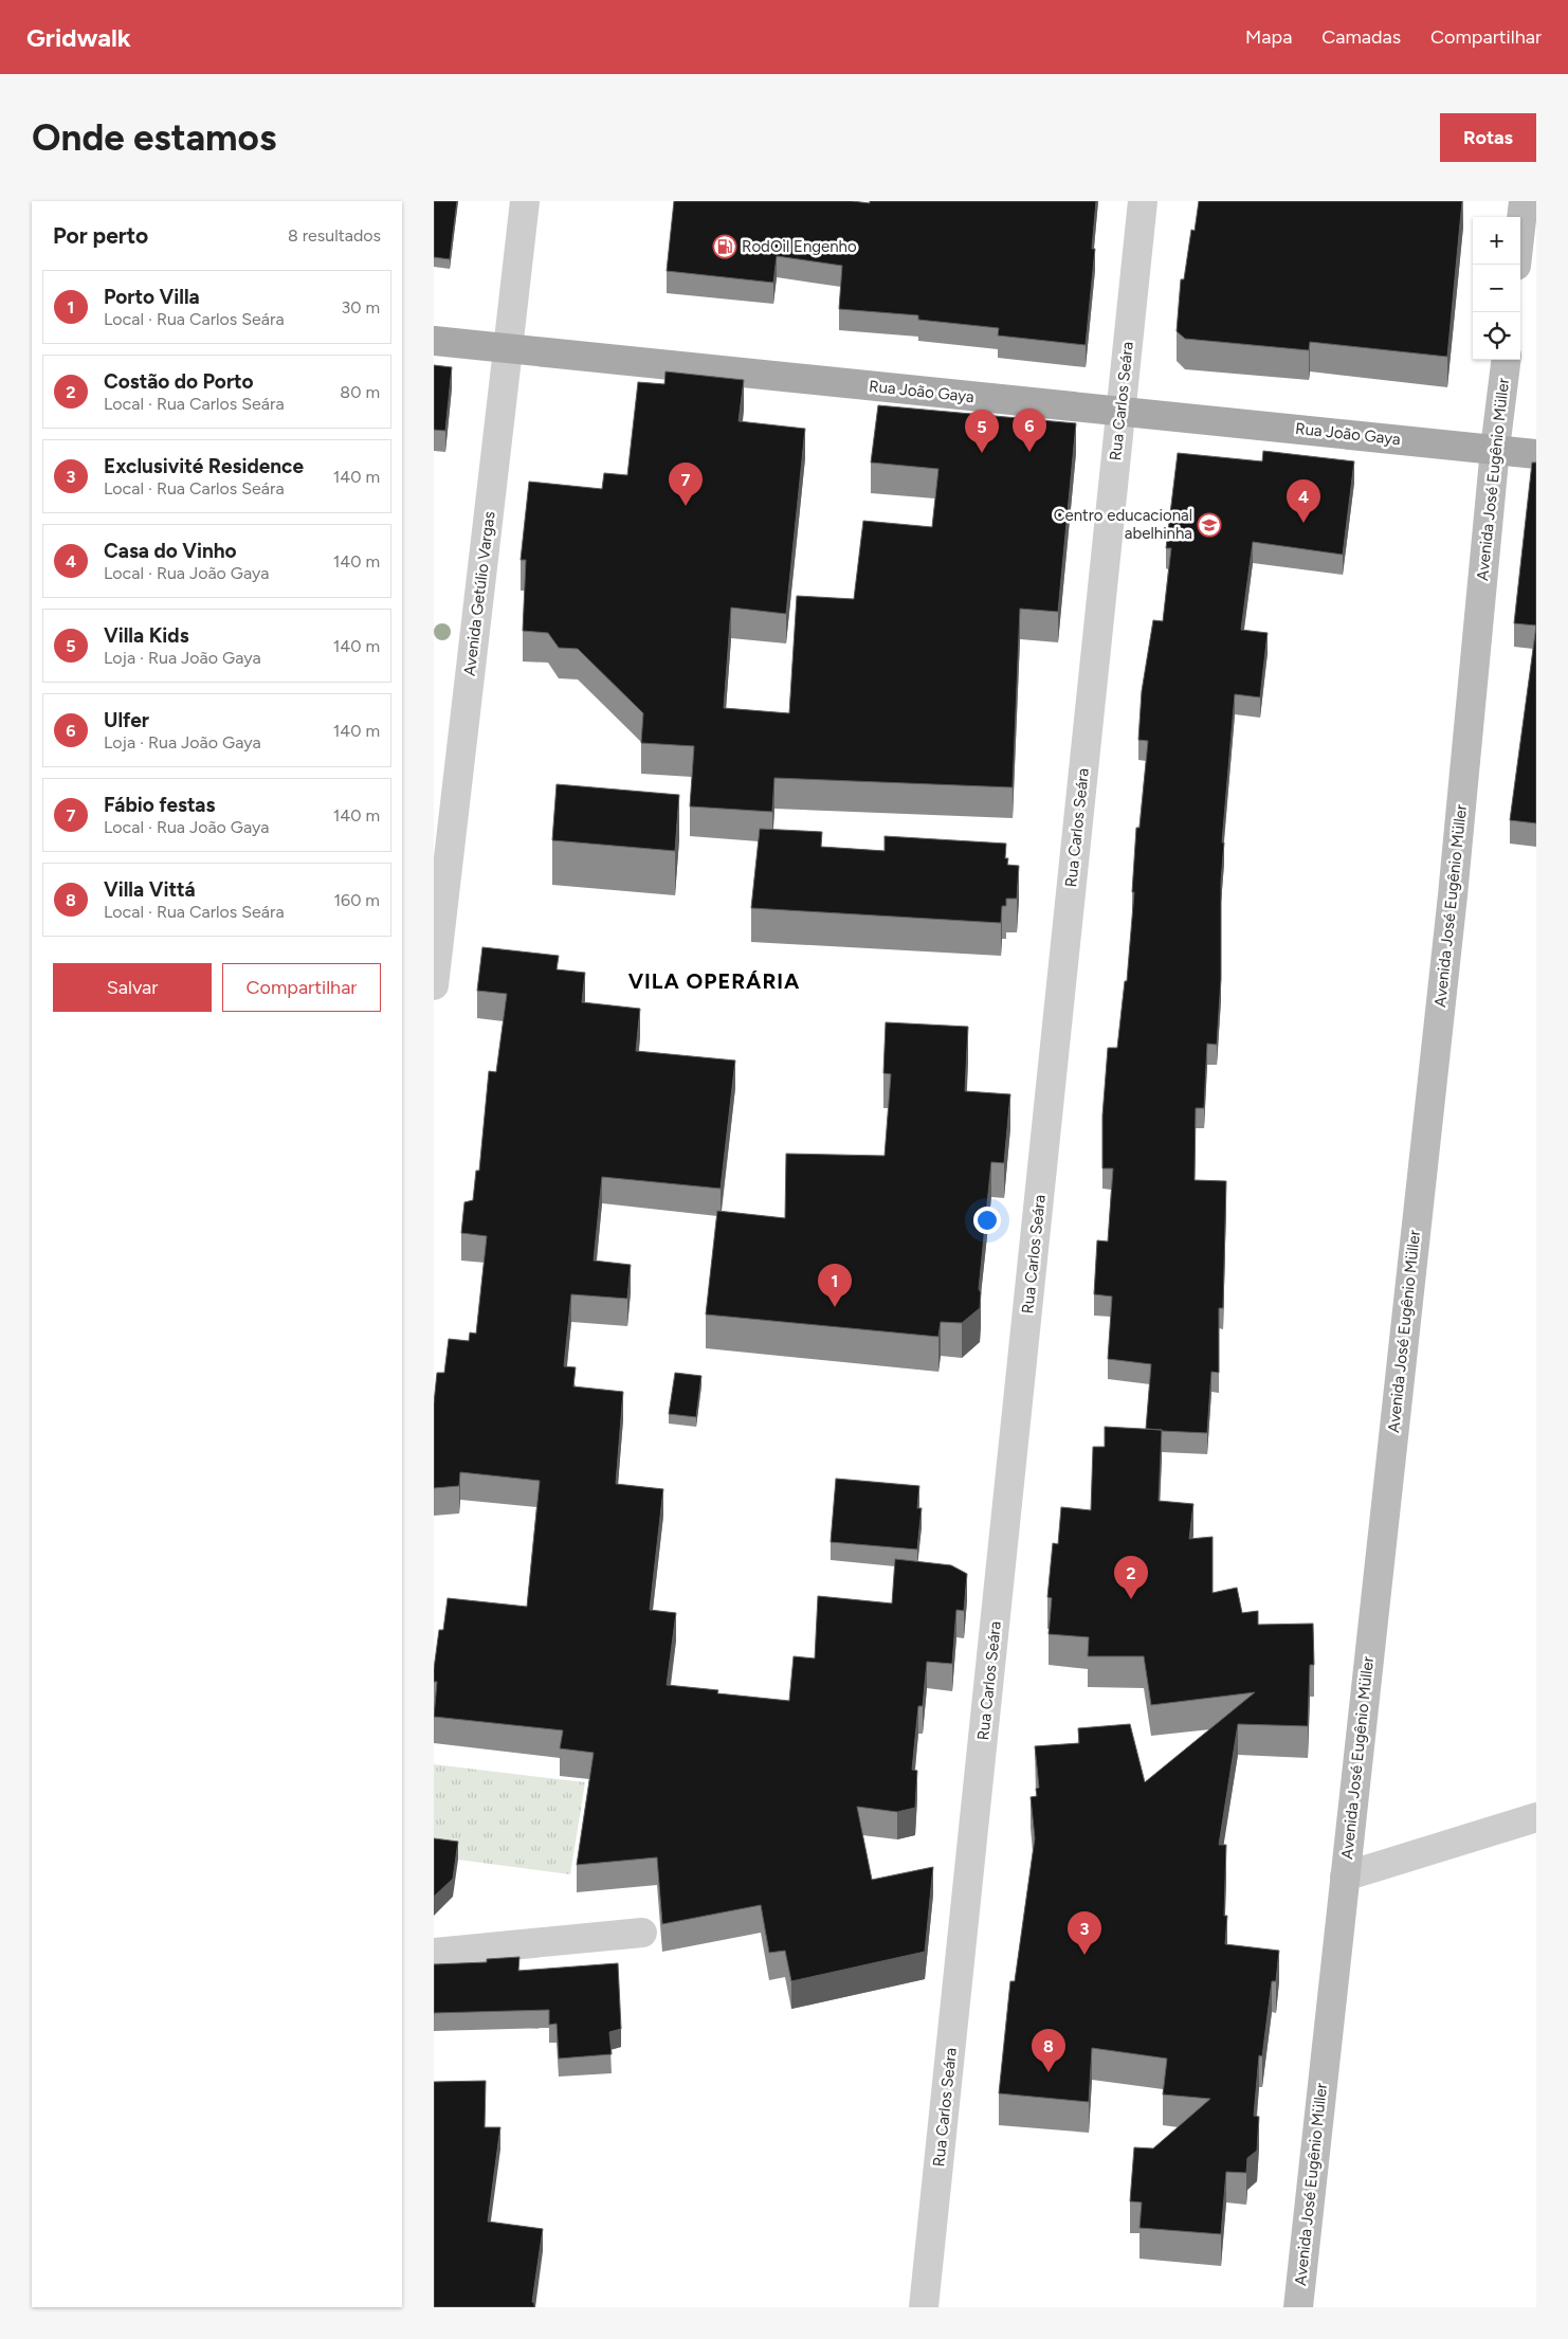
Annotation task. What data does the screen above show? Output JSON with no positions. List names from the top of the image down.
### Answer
{
  "streets": {
    "main road": ["Rua João Gaya", "Avenida José Eugênio Müller"],
    "street": ["Rua Carlos Seára", "Avenida Getúlio Vargas"]
  },
  "crossings": [
    ["Rua João Gaya", "Rua Carlos Seára"],
    ["Rua João Gaya", "Avenida José Eugênio Müller"],
    ["Rua João Gaya", "Avenida Getúlio Vargas"]
  ],
  "districts": ["VILA OPERÁRIA"],
  "places": {
    "fuel station": ["RodOil Engenho"],
    "school or university": ["Centro educacional abelhinha"]
  },
  "page": {
    "header": "Gridwalk",
    "nav": ["Mapa", "Camadas", "Compartilhar"],
    "buttons": [
      "Rotas",
      ["Salvar", "Compartilhar"]
    ],
    "title": "Onde estamos",
    "heading": ["Por perto", "8 resultados"],
    "map_buttons": ["+", "−"],
    "list": [
      {
        "mark": "1",
        "name": "Porto Villa",
        "note": "Local · Rua Carlos Seára",
        "value": "30 m"
      },
      {
        "mark": "2",
        "name": "Costão do Porto",
        "note": "Local · Rua Carlos Seára",
        "value": "80 m"
      },
      {
        "mark": "3",
        "name": "Exclusivité Residence",
        "note": "Local · Rua Carlos Seára",
        "value": "140 m"
      },
      {
        "mark": "4",
        "name": "Casa do Vinho",
        "note": "Local · Rua João Gaya",
        "value": "140 m"
      },
      {
        "mark": "5",
        "name": "Villa Kids",
        "note": "Loja · Rua João Gaya",
        "value": "140 m"
      },
      {
        "mark": "6",
        "name": "Ulfer",
        "note": "Loja · Rua João Gaya",
        "value": "140 m"
      },
      {
        "mark": "7",
        "name": "Fábio festas",
        "note": "Local · Rua João Gaya",
        "value": "140 m"
      },
      {
        "mark": "8",
        "name": "Villa Vittá",
        "note": "Local · Rua Carlos Seára",
        "value": "160 m"
      }
    ],
    "pins": [
      "6",
      "5",
      "7",
      "4",
      "1",
      "2",
      "3",
      "8"
    ]
  }
}
